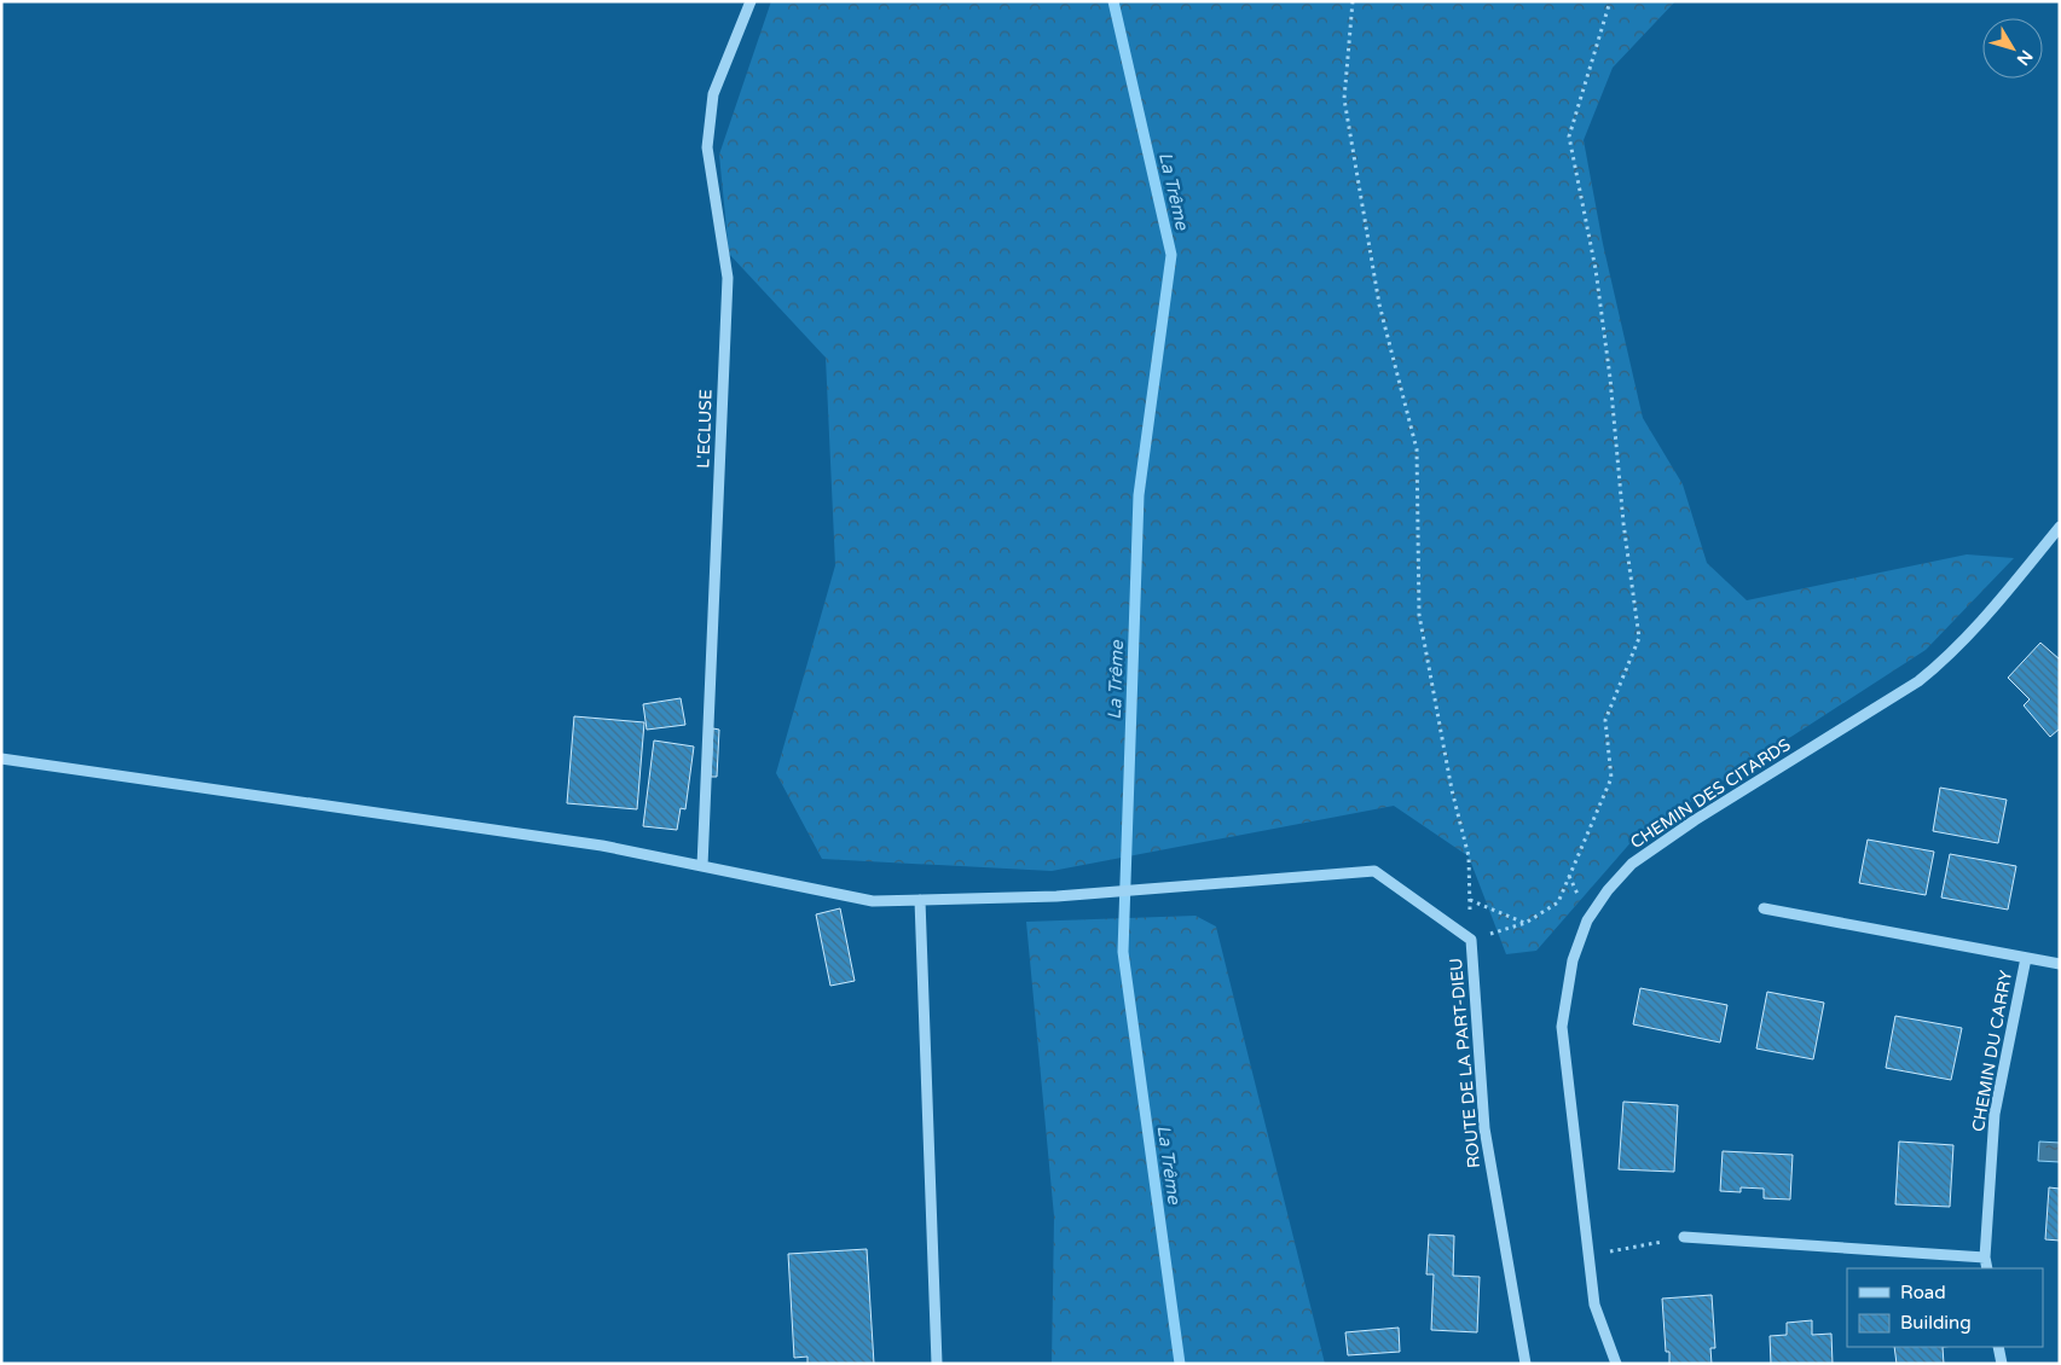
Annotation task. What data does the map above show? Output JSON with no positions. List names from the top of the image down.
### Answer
{
  "streets": {
    "street": [
      "L'ECLUSE",
      "CHEMIN DES CITARDS",
      "CHEMIN DU CARRY",
      "ROUTE DE LA PART-DIEU"
    ]
  },
  "crossings": [
    ["L'ECLUSE", "ROUTE DE LA PART-DIEU"]
  ],
  "water": ["La Trême"],
  "legend": ["Road", "Building"],
  "north": "bottom right"
}
